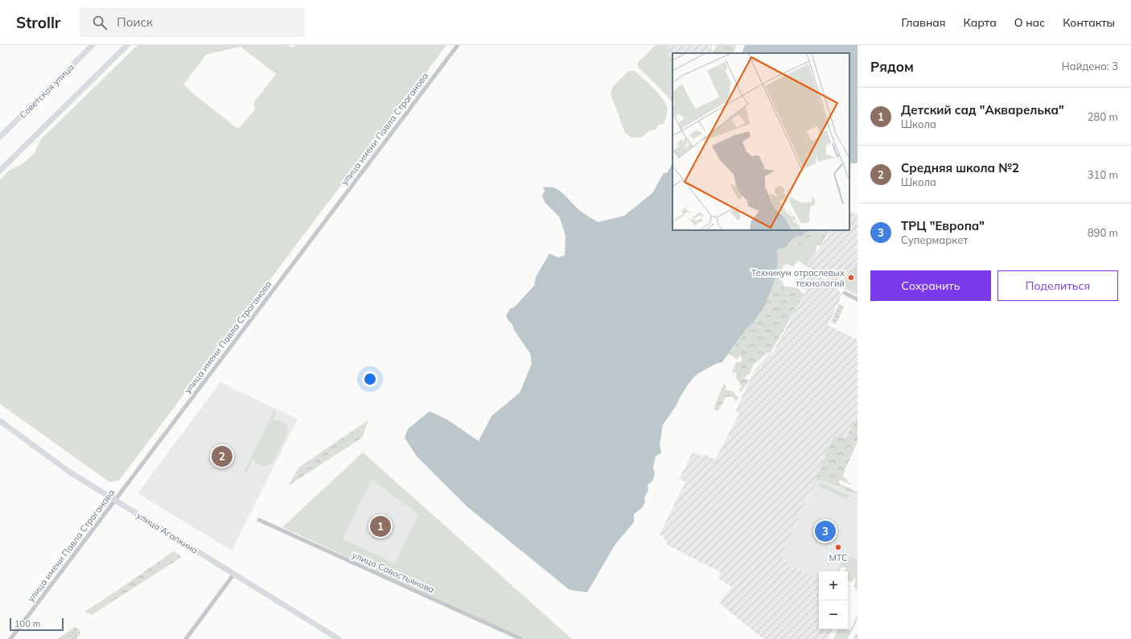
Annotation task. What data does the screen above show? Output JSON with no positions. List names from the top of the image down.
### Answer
{
  "streets": {
    "main road": ["Советская улица", "улица Агапкина"],
    "street": ["улица имени Павла Строганова", "улица Савостьянова"]
  },
  "crossings": [
    ["улица имени Павла Строганова", "улица Агапкина"]
  ],
  "places": ["Техникум отраслевых технологий", "МТС"],
  "scale_bar": "100 m",
  "page": {
    "header": "Strollr",
    "search": "Поиск",
    "nav": [
      "Главная",
      "Карта",
      "О нас",
      "Контакты"
    ],
    "heading": ["Рядом", "Найдено: 3"],
    "list": [
      {
        "mark": "1",
        "name": "Детский сад \"Акварелька\"",
        "note": "Школа",
        "value": "280 m"
      },
      {
        "mark": "2",
        "name": "Средняя школа №2",
        "note": "Школа",
        "value": "310 m"
      },
      {
        "mark": "3",
        "name": "ТРЦ \"Европа\"",
        "note": "Супермаркет",
        "value": "890 m"
      }
    ],
    "buttons": ["Сохранить", "Поделиться"],
    "pins": ["2", "1", "3"],
    "map_buttons": ["+", "−"],
    "scale": "100 m"
  }
}
